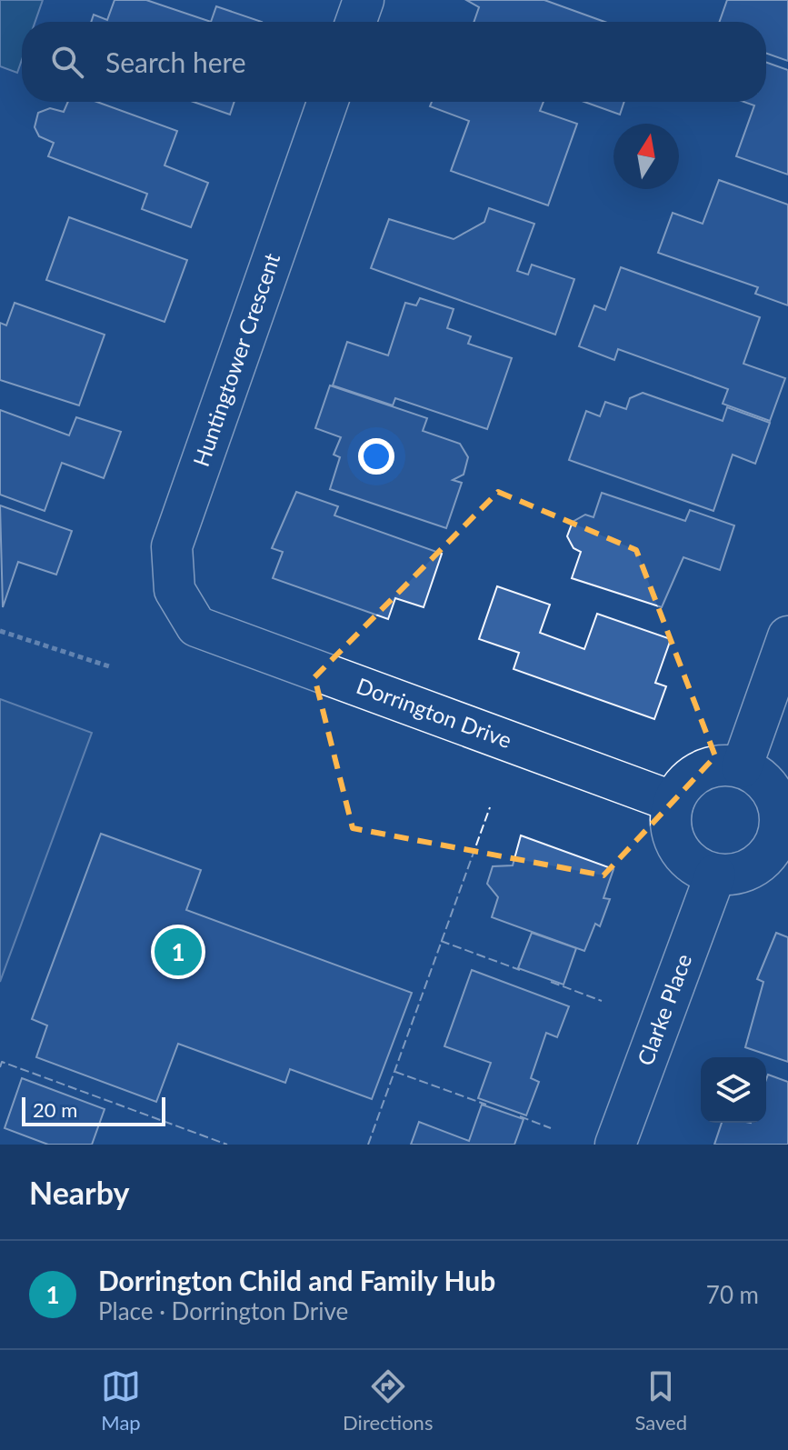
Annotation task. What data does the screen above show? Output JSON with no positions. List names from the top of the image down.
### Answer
{
  "streets": {
    "street": ["Huntingtower Crescent", "Dorrington Drive", "Clarke Place"]
  },
  "crossings": [
    ["Huntingtower Crescent", "Dorrington Drive"],
    ["Dorrington Drive", "Clarke Place"]
  ],
  "scale_bar": "20 m",
  "north": "top",
  "page": {
    "search": "Search here",
    "pins": "1",
    "scale": "20 m",
    "heading": "Nearby",
    "list": [
      {
        "mark": "1",
        "name": "Dorrington Child and Family Hub",
        "note": "Place · Dorrington Drive",
        "value": "70 m"
      }
    ],
    "nav": ["Map", "Directions", "Saved"]
  }
}
